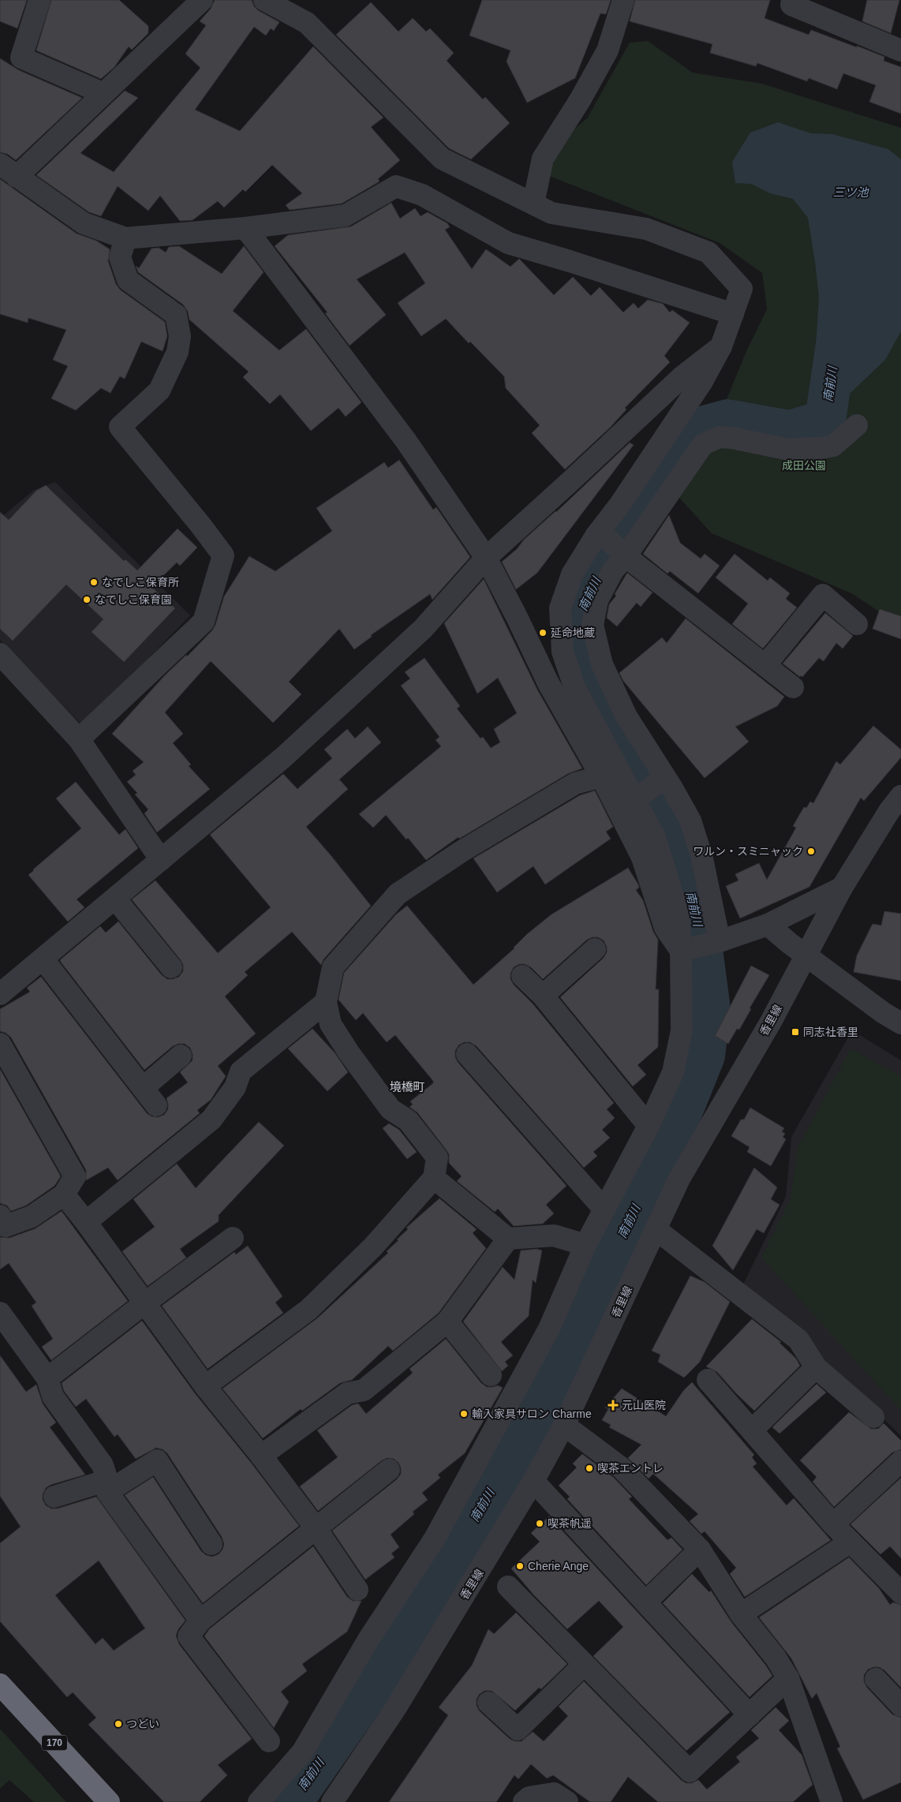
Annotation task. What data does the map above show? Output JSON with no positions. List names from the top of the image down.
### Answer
{
  "streets": {
    "highway": ["170"],
    "street": ["香里線"]
  },
  "districts": ["境橋町"],
  "water": ["三ツ池", "南前川"],
  "parks": ["成田公園"],
  "places": {
    "other": [
      "なでしこ保育所",
      "なでしこ保育園",
      "延命地蔵",
      "ワルン・スミニャック",
      "輸入家具サロン Charme",
      "喫茶エントレ",
      "喫茶帆遥",
      "Cherie Ange",
      "つどい"
    ],
    "transit": ["同志社香里"],
    "health": ["元山医院"]
  }
}
